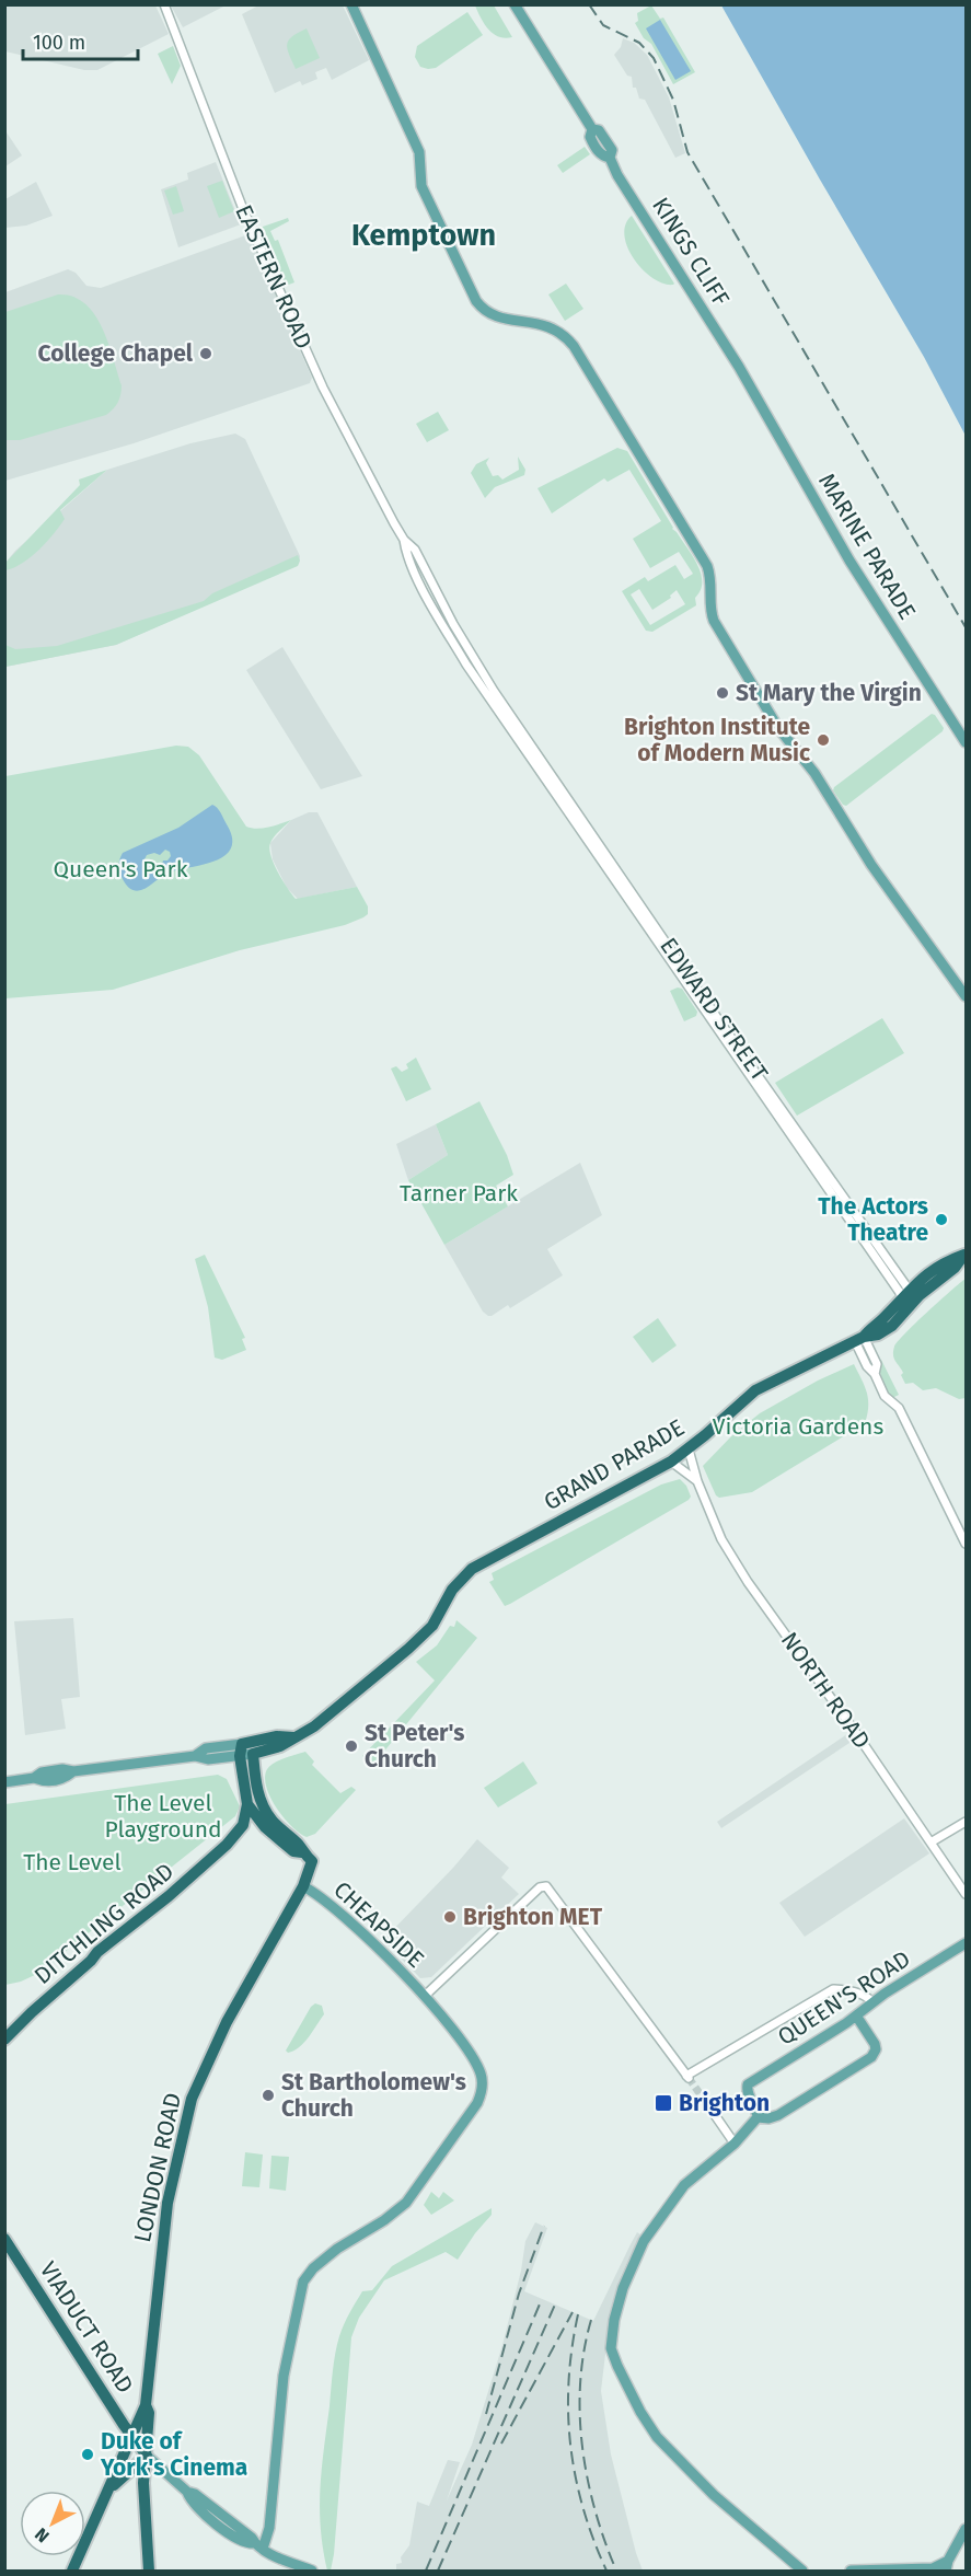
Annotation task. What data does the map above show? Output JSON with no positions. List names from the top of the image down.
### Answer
{
  "streets": {
    "highway": [
      "GRAND PARADE",
      "DITCHLING ROAD",
      "LONDON ROAD",
      "VIADUCT ROAD"
    ],
    "main road": [
      "KINGS CLIFF",
      "MARINE PARADE",
      "CHEAPSIDE",
      "QUEEN'S ROAD"
    ],
    "street": ["EASTERN ROAD", "EDWARD STREET", "NORTH ROAD"]
  },
  "crossings": [
    ["KINGS CLIFF", "MARINE PARADE"],
    ["EASTERN ROAD", "EDWARD STREET"],
    ["EDWARD STREET", "GRAND PARADE"],
    ["GRAND PARADE", "NORTH ROAD"],
    ["CHEAPSIDE", "LONDON ROAD"],
    ["LONDON ROAD", "VIADUCT ROAD"]
  ],
  "districts": ["Kemptown"],
  "parks": [
    "Queen's Park",
    "Tarner Park",
    "Victoria Gardens",
    "The Level Playground",
    "The Level"
  ],
  "places": {
    "other": [
      "College Chapel",
      "St Mary the Virgin",
      "Brighton Institute of Modern Music",
      "The Actors Theatre",
      "St Peter's Church",
      "Brighton MET",
      "St Bartholomew's Church",
      "Duke of York's Cinema"
    ],
    "transit": ["Brighton"]
  },
  "scale_bar": "100 m",
  "north": "bottom left"
}
